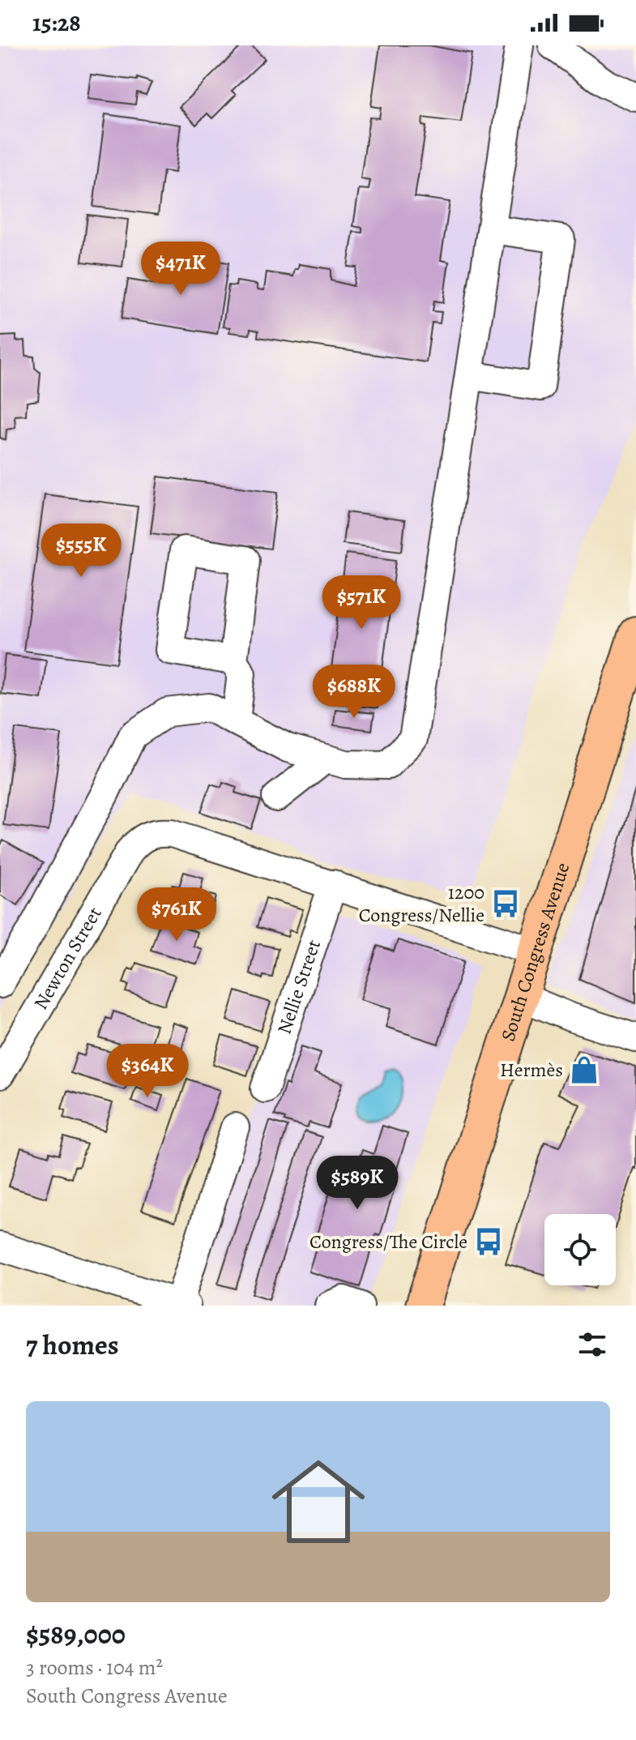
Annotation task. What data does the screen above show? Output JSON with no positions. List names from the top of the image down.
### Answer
{
  "streets": {
    "main road": ["South Congress Avenue"],
    "street": ["Newton Street", "Nellie Street"]
  },
  "crossings": [
    ["Newton Street", "Nellie Street"]
  ],
  "places": {
    "bus stop": ["1200 Congress/Nellie", "Congress/The Circle"],
    "shop": ["Hermès"]
  },
  "page": {
    "status": "15:28",
    "price": [
      "$471K",
      "$555K",
      "$571K",
      "$688K",
      "$761K",
      "$364K",
      "$589K"
    ],
    "heading": "7 homes",
    "list": [
      {
        "name": "$589,000",
        "note": "3 rooms · 104 m² · South Congress Avenue"
      }
    ]
  }
}
